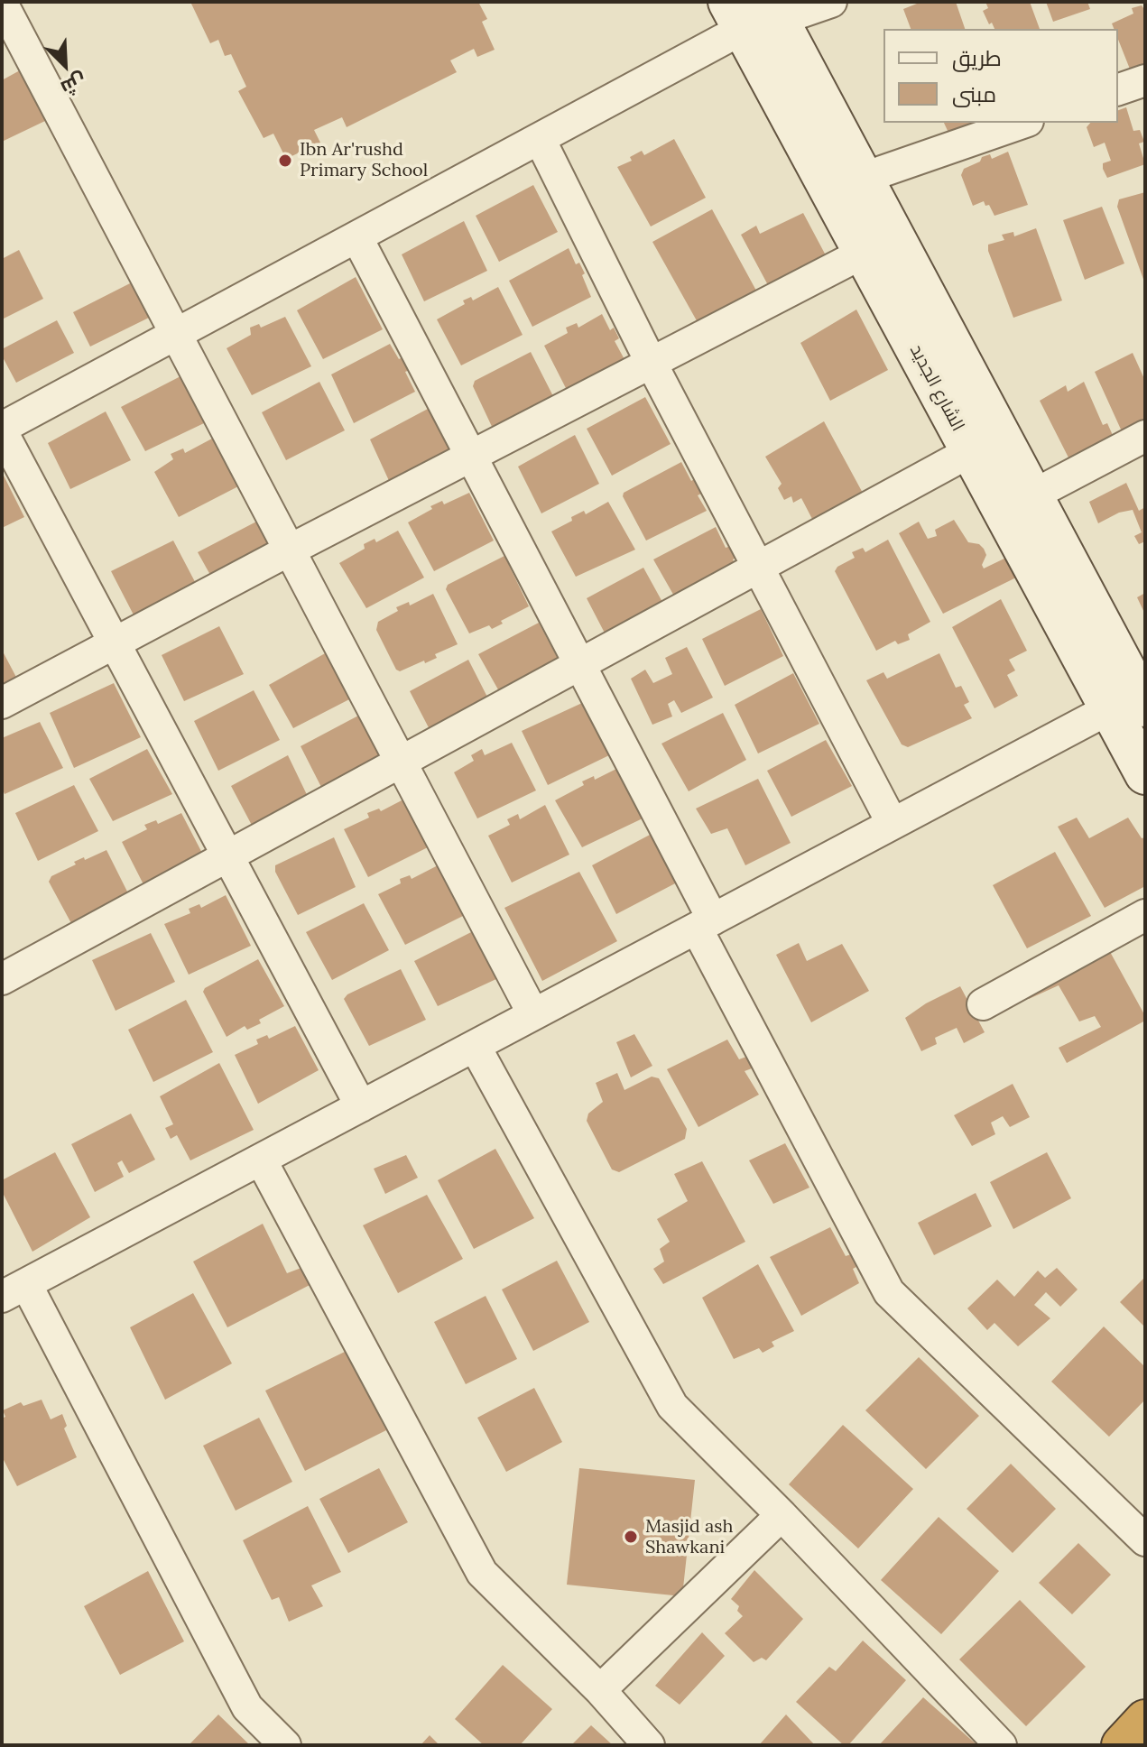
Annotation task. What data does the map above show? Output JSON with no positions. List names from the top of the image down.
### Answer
{
  "streets": {
    "street": ["الشارع الجديد"]
  },
  "places": ["Ibn Ar'rushd Primary School", "Masjid ash Shawkani"],
  "legend": ["طريق", "مبنى"],
  "north": "bottom right"
}
